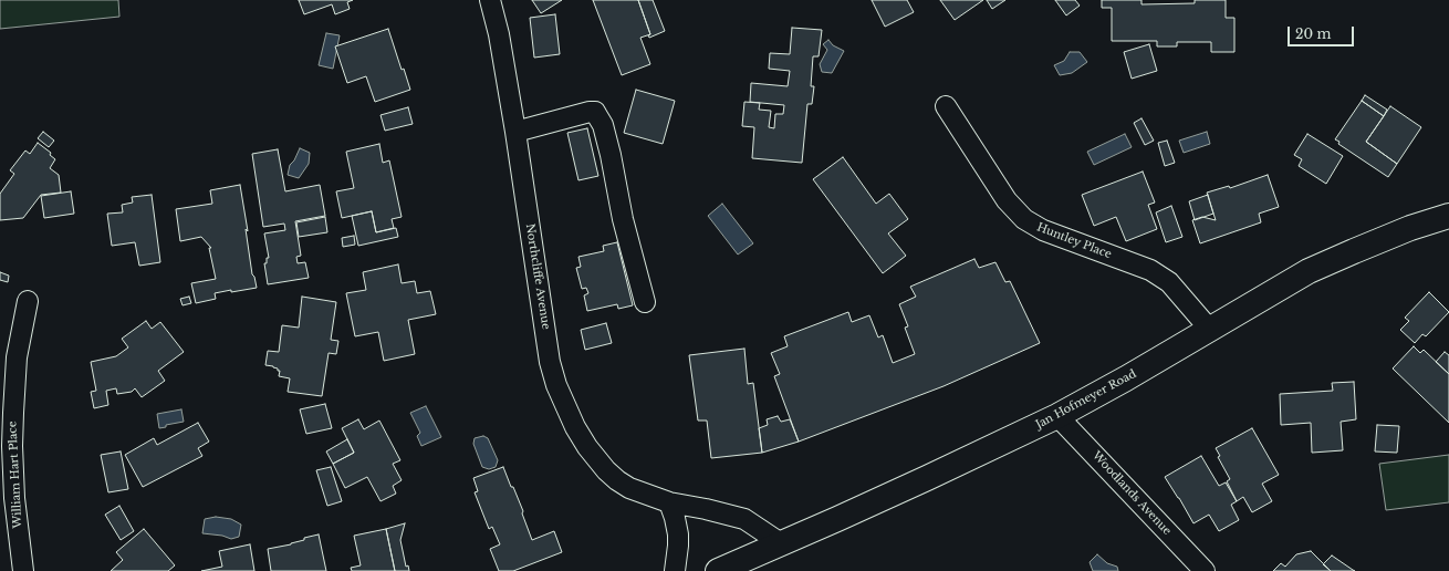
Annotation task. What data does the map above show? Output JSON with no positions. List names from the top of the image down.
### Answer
{
  "streets": {
    "street": [
      "Huntley Place",
      "Northcliffe Avenue",
      "Jan Hofmeyer Road",
      "William Hart Place",
      "Woodlands Avenue"
    ]
  },
  "crossings": [
    ["Huntley Place", "Jan Hofmeyer Road"],
    ["Northcliffe Avenue", "Jan Hofmeyer Road"],
    ["Jan Hofmeyer Road", "Woodlands Avenue"]
  ],
  "scale_bar": "20 m"
}
